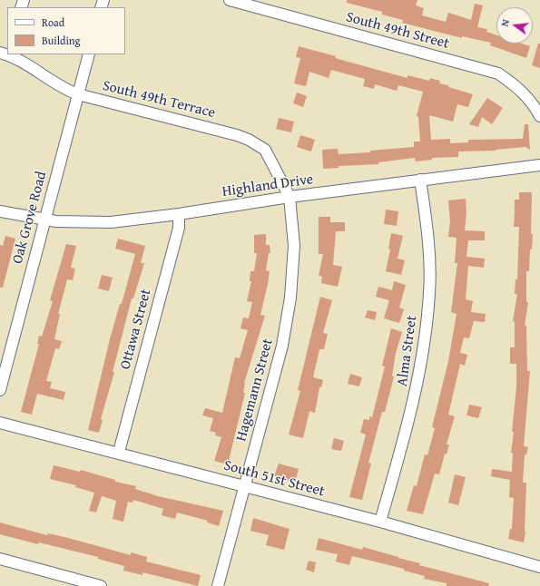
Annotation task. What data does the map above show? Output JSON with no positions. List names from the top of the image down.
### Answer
{
  "streets": {
    "street": [
      "South 49th Street",
      "South 49th Terrace",
      "Highland Drive",
      "Oak Grove Road",
      "Ottawa Street",
      "Alma Street",
      "Hagemann Street",
      "South 51st Street"
    ]
  },
  "crossings": [
    ["South 49th Terrace", "Highland Drive"],
    ["South 49th Terrace", "Oak Grove Road"],
    ["South 49th Terrace", "Hagemann Street"],
    ["Highland Drive", "Oak Grove Road"],
    ["Highland Drive", "Ottawa Street"],
    ["Highland Drive", "Alma Street"],
    ["Highland Drive", "Hagemann Street"],
    ["Ottawa Street", "South 51st Street"],
    ["Alma Street", "South 51st Street"],
    ["Hagemann Street", "South 51st Street"]
  ],
  "legend": ["Road", "Building"],
  "north": "left"
}
